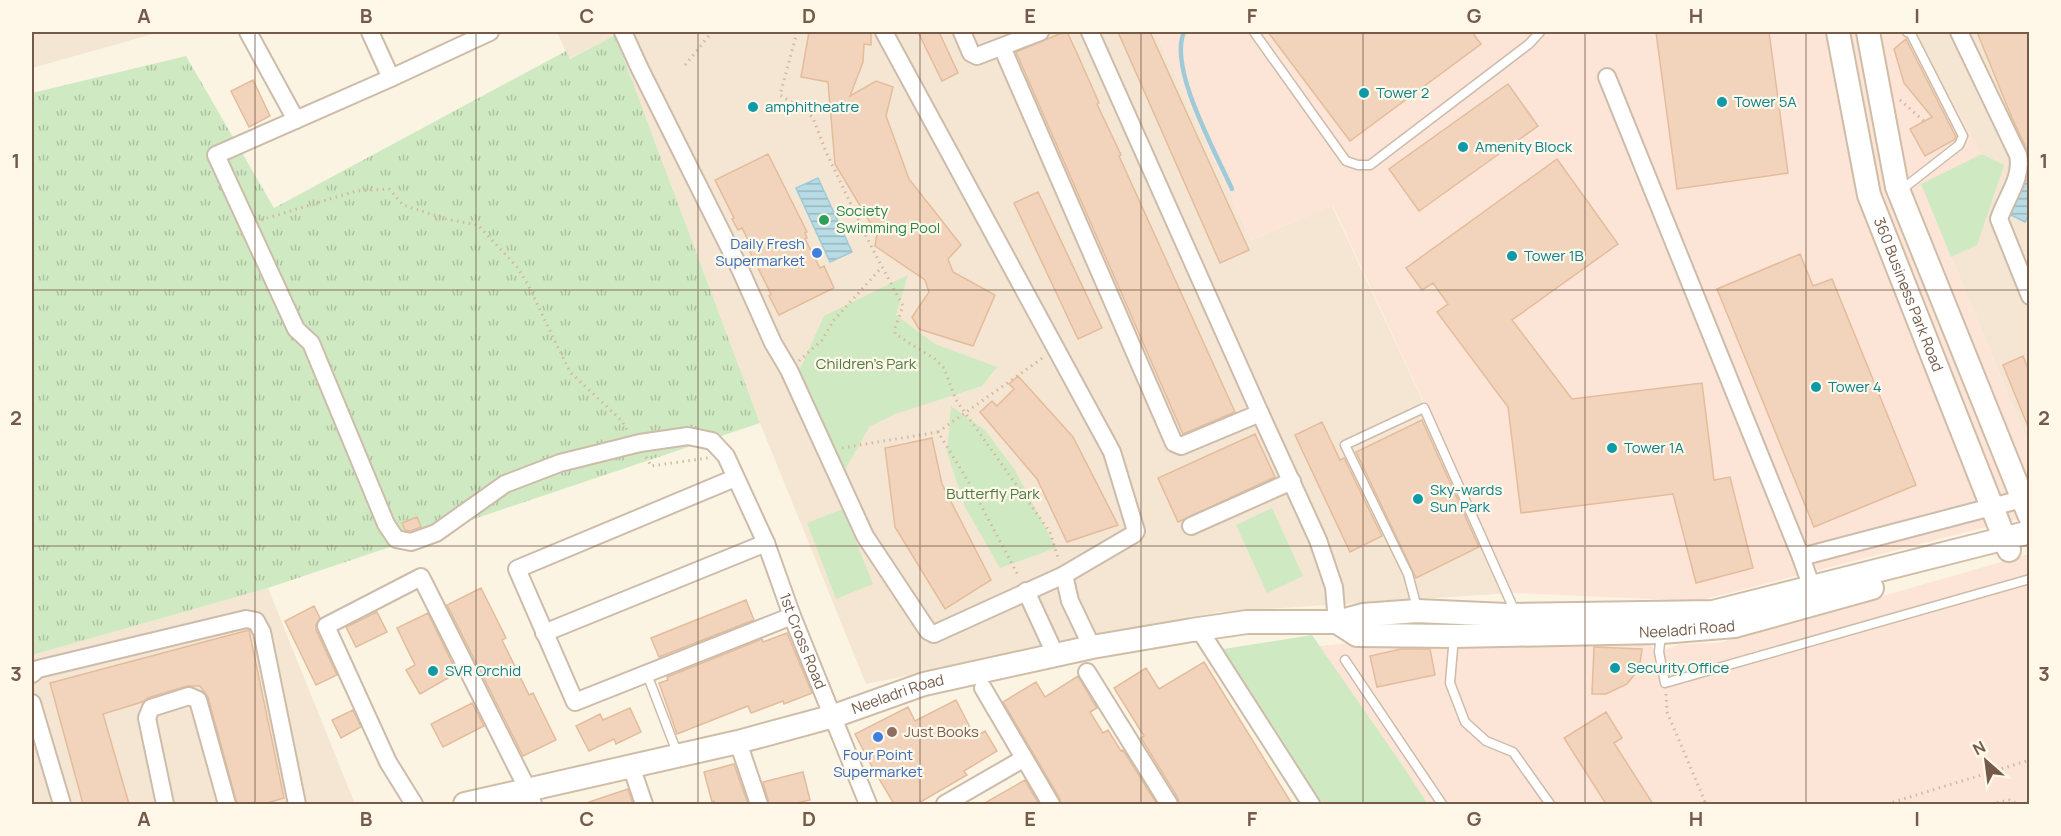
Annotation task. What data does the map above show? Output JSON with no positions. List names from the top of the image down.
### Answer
{
  "streets": {
    "main road": ["360 Business Park Road", "Neeladri Road"],
    "street": ["1st Cross Road"]
  },
  "crossings": [
    ["360 Business Park Road", "Neeladri Road"],
    ["Neeladri Road", "1st Cross Road"]
  ],
  "parks": ["Children's Park", "Butterfly Park"],
  "places": [
    "Tower 2",
    "Tower 5A",
    "amphitheatre",
    "Amenity Block",
    "Society Swimming Pool",
    "Daily Fresh Supermarket",
    "Tower 1B",
    "Tower 4",
    "Tower 1A",
    "Sky-wards Sun Park",
    "Security Office",
    "SVR Orchid",
    "Just Books",
    "Four Point Supermarket"
  ],
  "north": "top left",
  "grid": {
    "columns": [
      "A",
      "B",
      "C",
      "D",
      "E",
      "F",
      "G",
      "H",
      "I"
    ],
    "rows": ["1", "2", "3"]
  }
}
